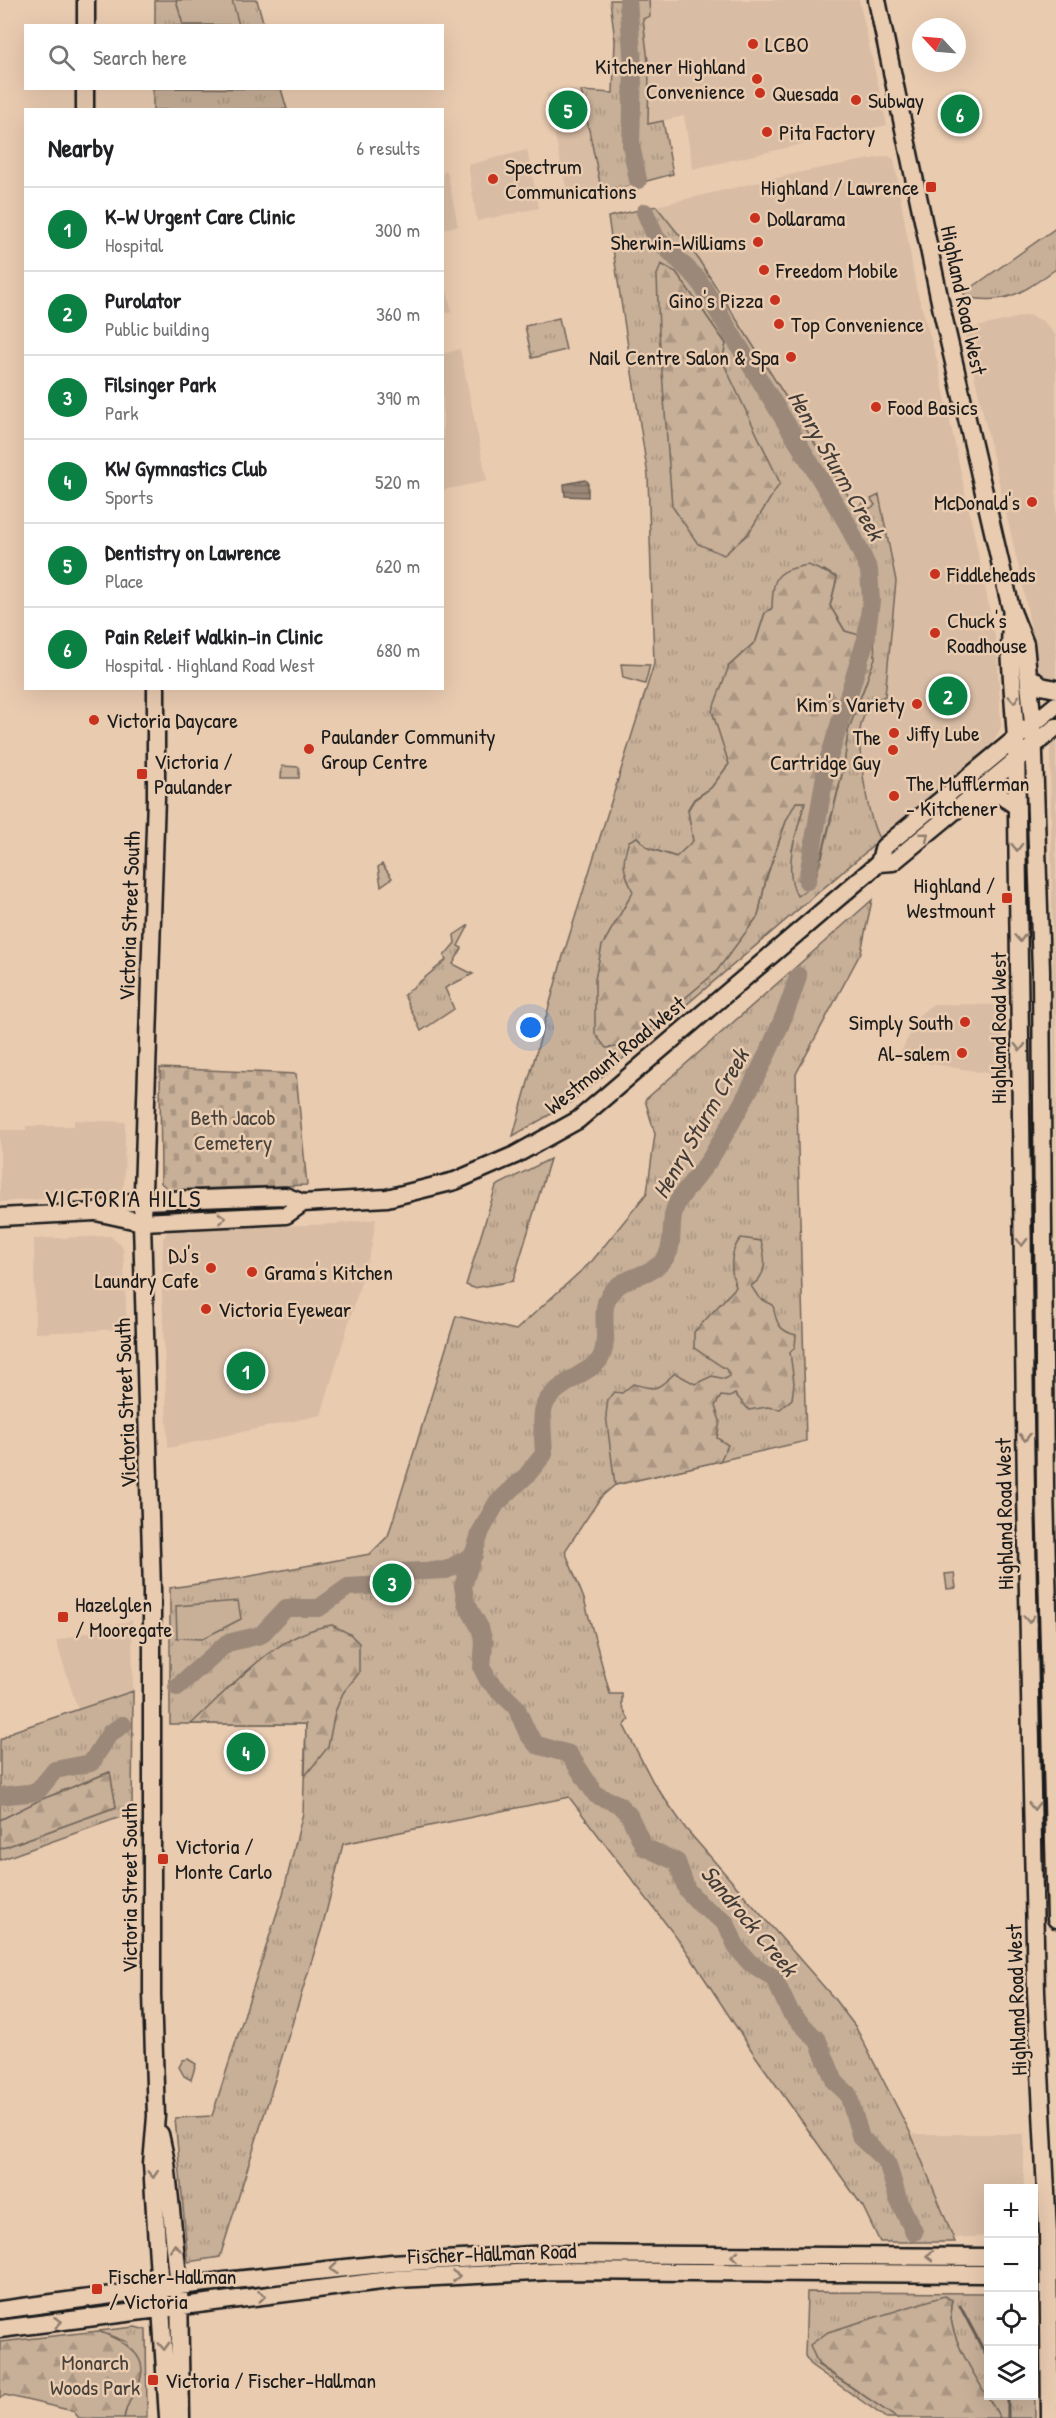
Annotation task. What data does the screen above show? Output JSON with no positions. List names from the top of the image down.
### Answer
{
  "streets": {
    "main road": [
      "Highland Road West",
      "Victoria Street South",
      "Westmount Road West",
      "Fischer-Hallman Road"
    ]
  },
  "crossings": [
    ["Highland Road West", "Westmount Road West"],
    ["Victoria Street South", "Westmount Road West"],
    ["Victoria Street South", "Fischer-Hallman Road"]
  ],
  "districts": ["VICTORIA HILLS"],
  "water": ["Henry Sturm Creek", "Sandrock Creek"],
  "parks": ["Beth Jacob Cemetery", "Monarch Woods Park"],
  "places": {
    "other": [
      "LCBO",
      "Kitchener Highland Convenience",
      "Quesada",
      "Subway",
      "Pita Factory",
      "Spectrum Communications",
      "Dollarama",
      "Sherwin-Williams",
      "Freedom Mobile",
      "Gino's Pizza",
      "Top Convenience",
      "Nail Centre Salon & Spa",
      "Food Basics",
      "McDonald's",
      "Fiddleheads",
      "Chuck's Roadhouse",
      "Kim's Variety",
      "Victoria Daycare",
      "Jiffy Lube",
      "Paulander Community Group Centre",
      "The Cartridge Guy",
      "The Mufflerman - Kitchener",
      "Simply South",
      "Al-salem",
      "DJ's Laundry Cafe",
      "Grama's Kitchen",
      "Victoria Eyewear"
    ],
    "transit": [
      "Highland / Lawrence",
      "Victoria / Paulander",
      "Highland / Westmount",
      "Hazelglen / Mooregate",
      "Victoria / Monte Carlo",
      "Fischer-Hallman / Victoria",
      "Victoria / Fischer-Hallman"
    ]
  },
  "north": "top left",
  "page": {
    "search": "Search here",
    "pins": [
      "5",
      "6",
      "2",
      "1",
      "3",
      "4"
    ],
    "heading": ["Nearby", "6 results"],
    "list": [
      {
        "mark": "1",
        "name": "K-W Urgent Care Clinic",
        "note": "Hospital",
        "value": "300 m"
      },
      {
        "mark": "2",
        "name": "Purolator",
        "note": "Public building",
        "value": "360 m"
      },
      {
        "mark": "3",
        "name": "Filsinger Park",
        "note": "Park",
        "value": "390 m"
      },
      {
        "mark": "4",
        "name": "KW Gymnastics Club",
        "note": "Sports",
        "value": "520 m"
      },
      {
        "mark": "5",
        "name": "Dentistry on Lawrence",
        "note": "Place",
        "value": "620 m"
      },
      {
        "mark": "6",
        "name": "Pain Releif Walkin-in Clinic",
        "note": "Hospital · Highland Road West",
        "value": "680 m"
      }
    ],
    "map_buttons": ["+", "−"]
  }
}
